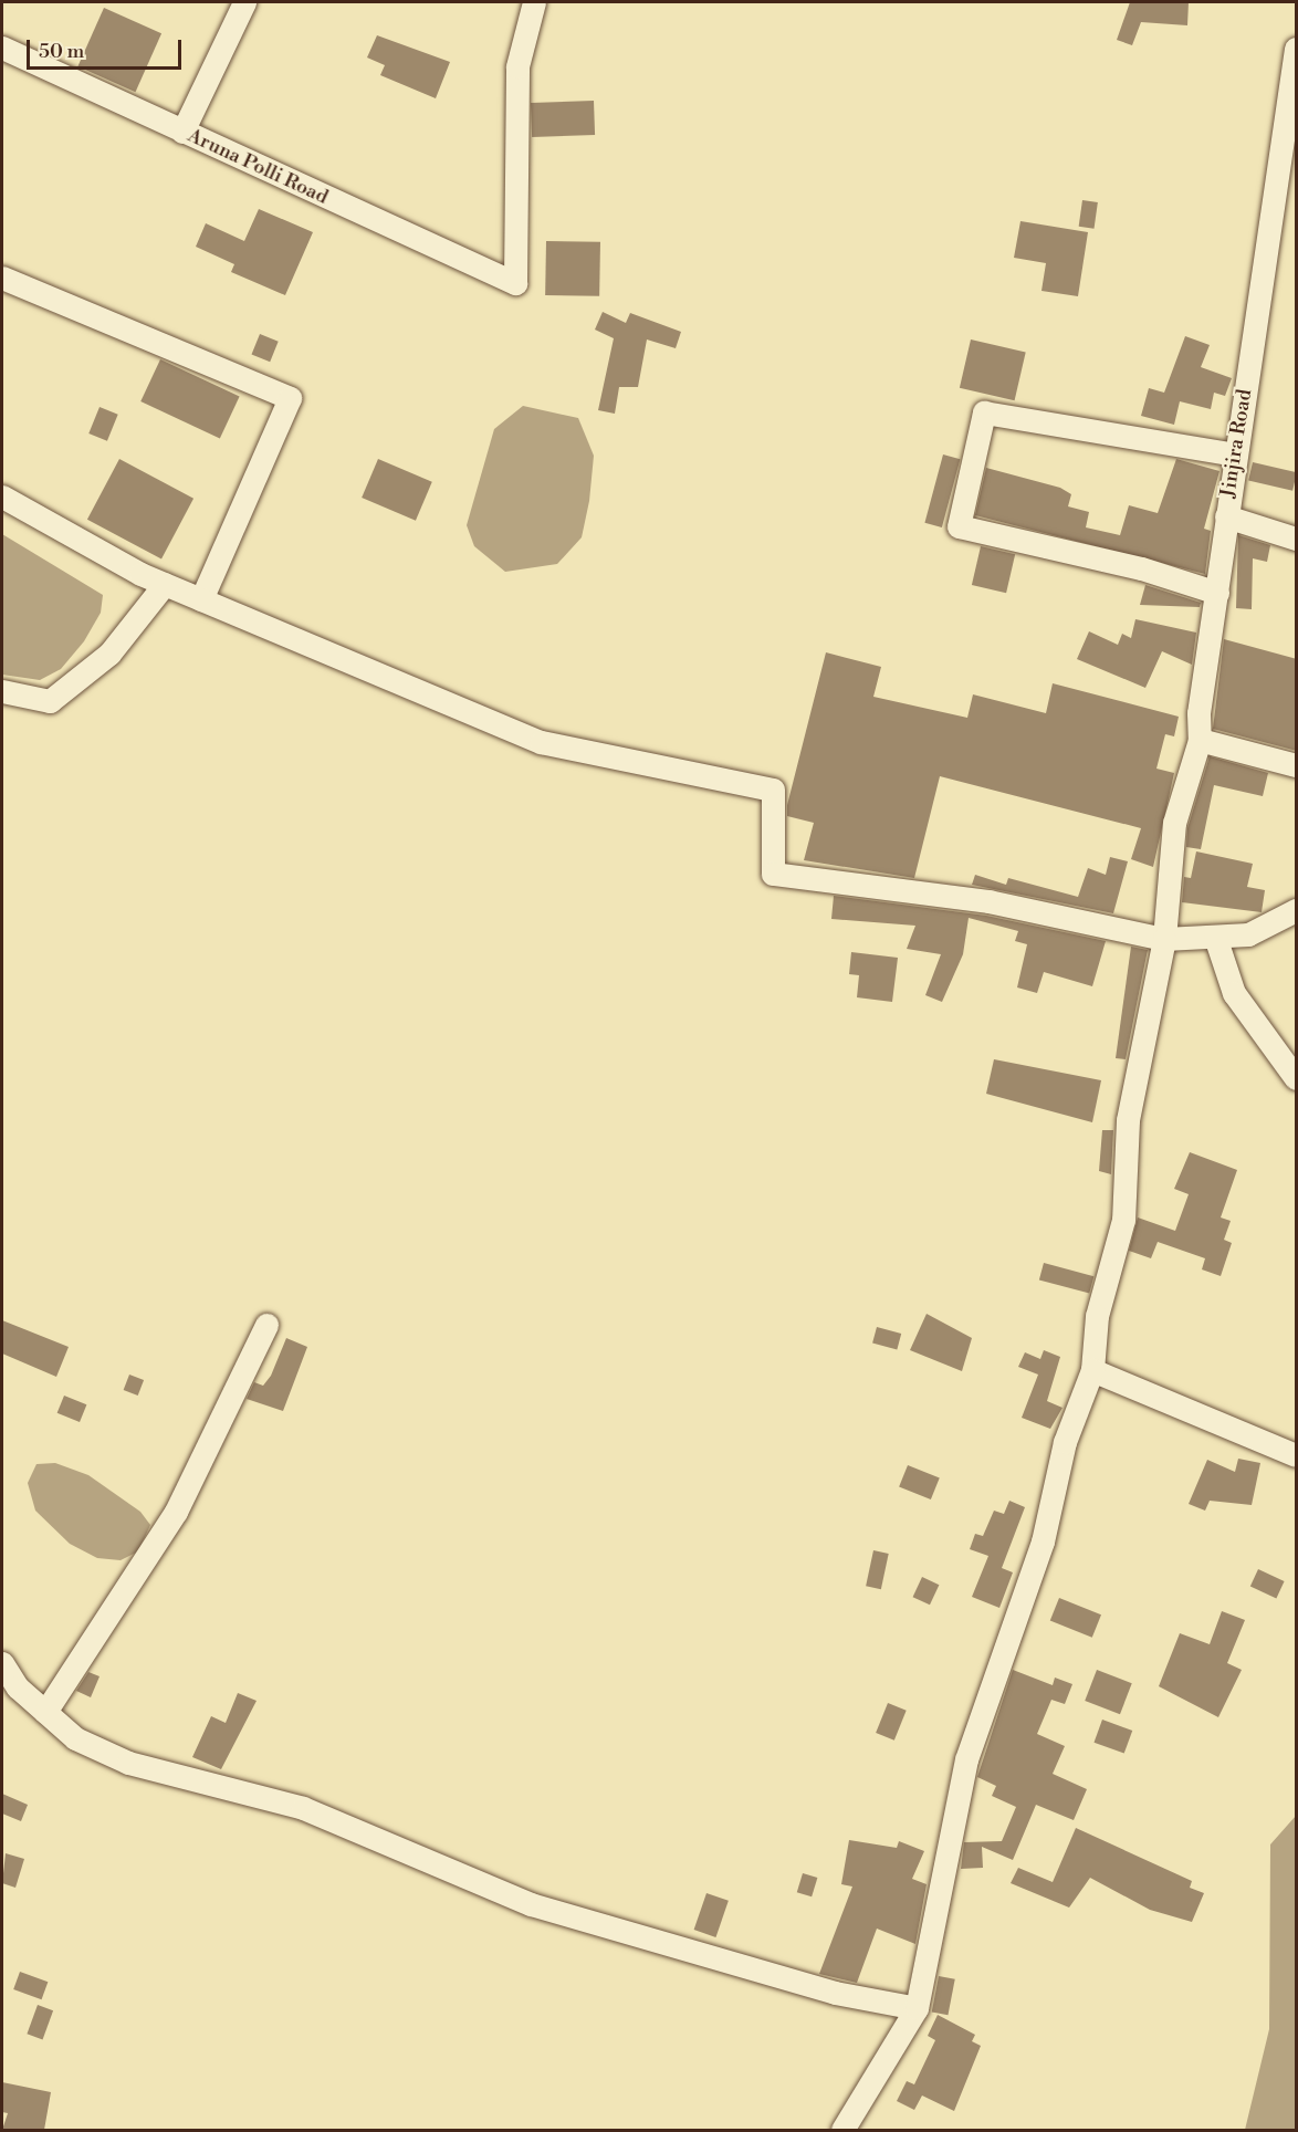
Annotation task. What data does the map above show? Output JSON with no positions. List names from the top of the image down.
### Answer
{
  "streets": {
    "street": ["Aruna Polli Road", "Jinjira Road"]
  },
  "scale_bar": "50 m"
}
